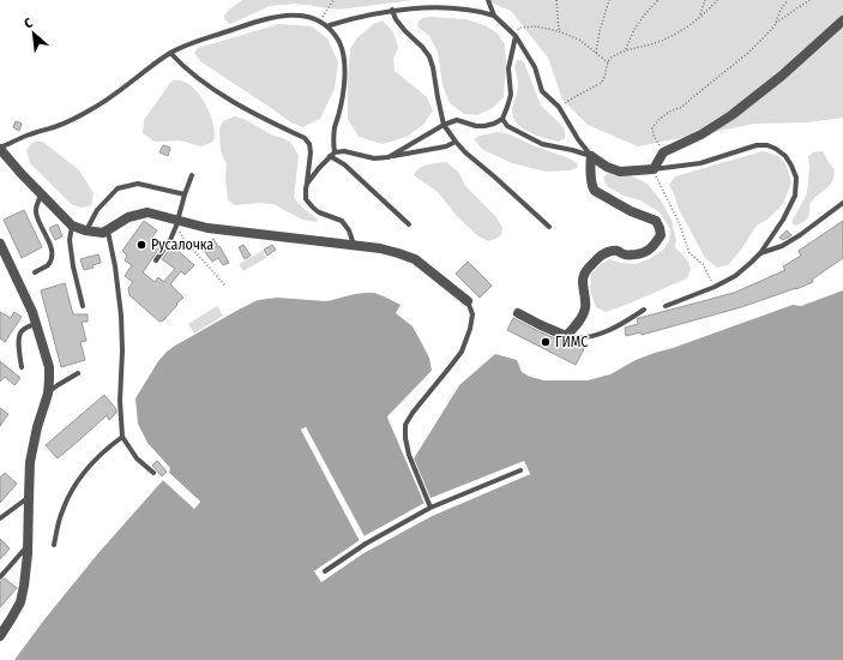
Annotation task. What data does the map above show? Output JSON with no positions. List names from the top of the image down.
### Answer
{
  "places": ["Русалочка", "ГИМС"],
  "north": "top left"
}
